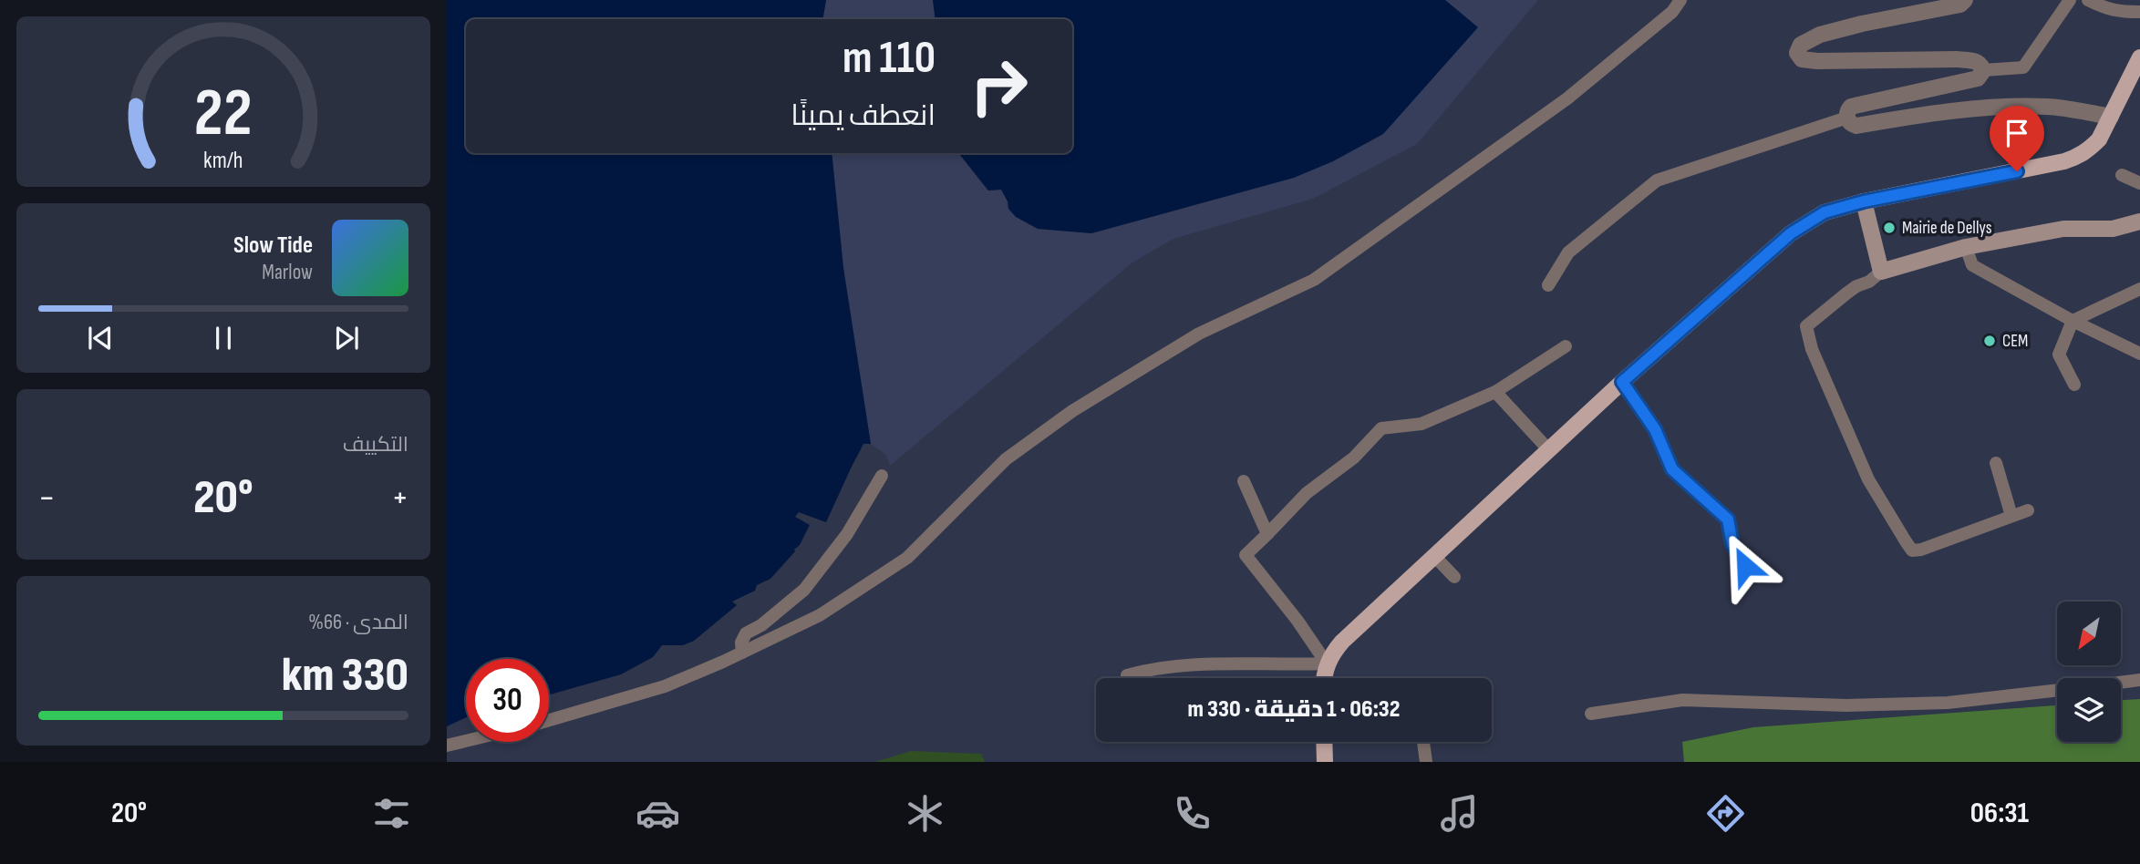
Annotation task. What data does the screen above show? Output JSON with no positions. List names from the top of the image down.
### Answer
{
  "places": ["Mairie de Dellys", "CEM"],
  "north": "bottom left",
  "page": {
    "turn": ["110 m", "انعطف يمينًا"],
    "song": ["Slow Tide", "Marlow"],
    "tile": [
      "التكييف",
      ["المدى · 66%", "330 km"]
    ],
    "heat": ["−", "20°", "+"],
    "limit": "30",
    "trip": "06:32 · 1 دقيقة · 330 m",
    "tabs": ["06:31", "20°"],
    "gauge": ["22", "km/h"]
  }
}
